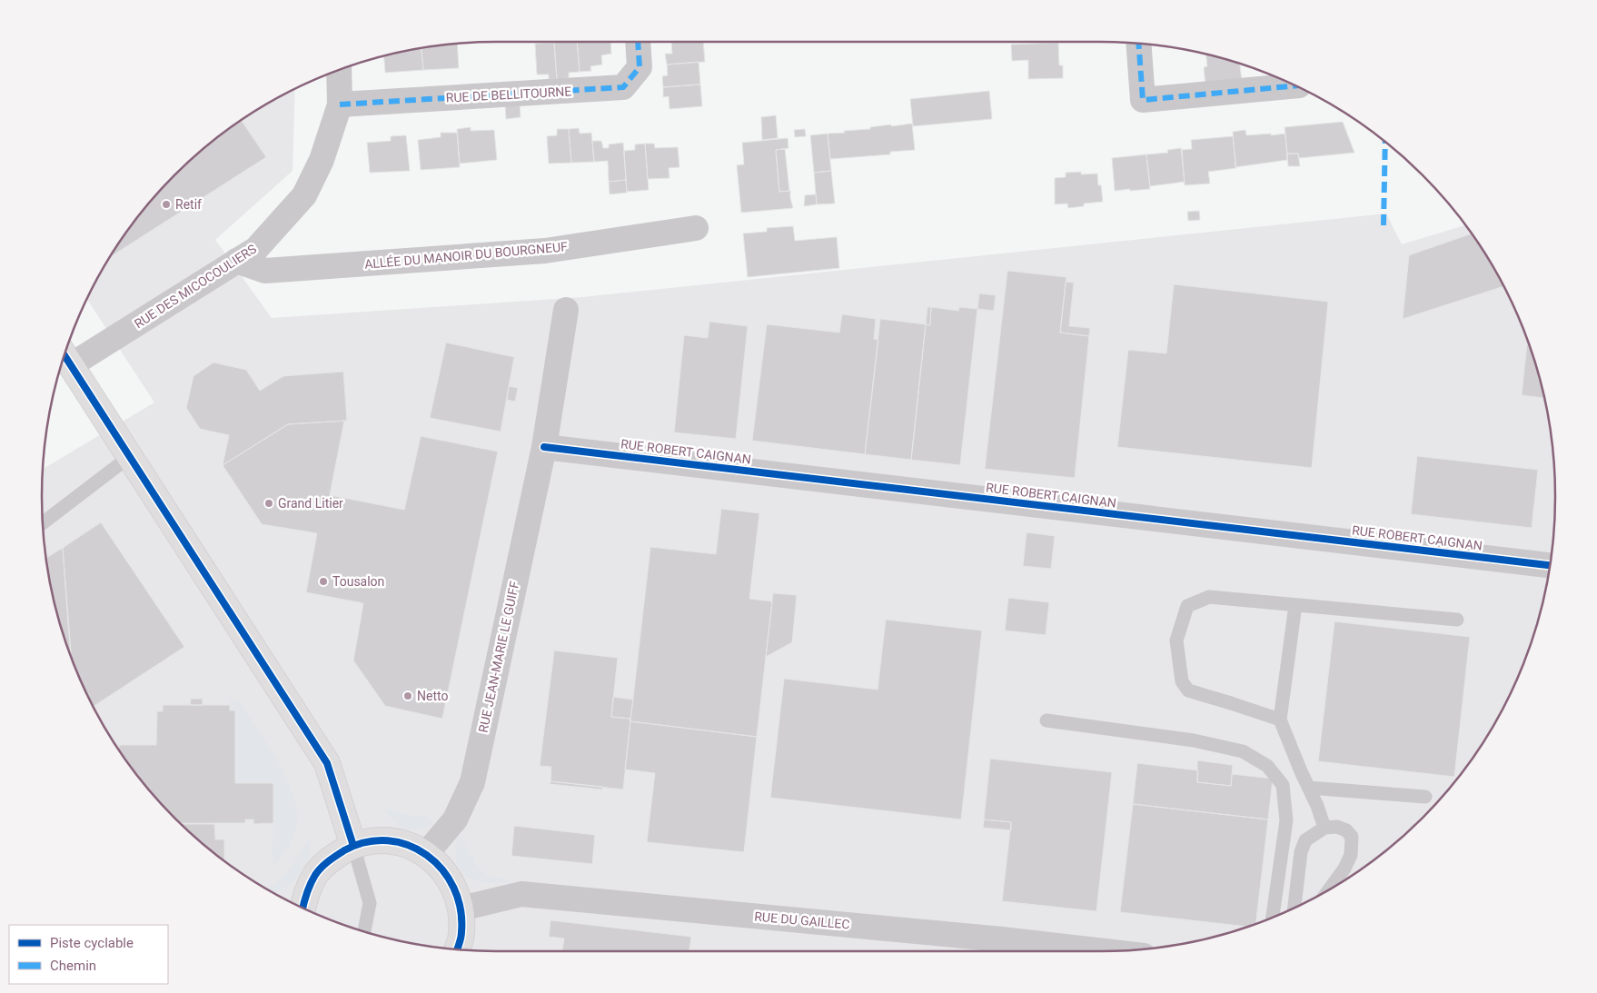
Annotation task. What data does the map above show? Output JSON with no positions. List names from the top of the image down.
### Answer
{
  "streets": {
    "street": [
      "RUE DE BELLITOURNE",
      "ALLÉE DU MANOIR DU BOURGNEUF",
      "RUE DES MICOCOULIERS",
      "RUE ROBERT CAIGNAN",
      "RUE JEAN-MARIE LE GUIFF",
      "RUE DU GAILLEC"
    ]
  },
  "crossings": [
    ["RUE DE BELLITOURNE", "RUE DES MICOCOULIERS"],
    ["ALLÉE DU MANOIR DU BOURGNEUF", "RUE DES MICOCOULIERS"],
    ["RUE ROBERT CAIGNAN", "RUE JEAN-MARIE LE GUIFF"]
  ],
  "places": [
    "Retif",
    "Grand Litier",
    "Tousalon",
    "Netto"
  ],
  "legend": ["Piste cyclable", "Chemin"]
}
